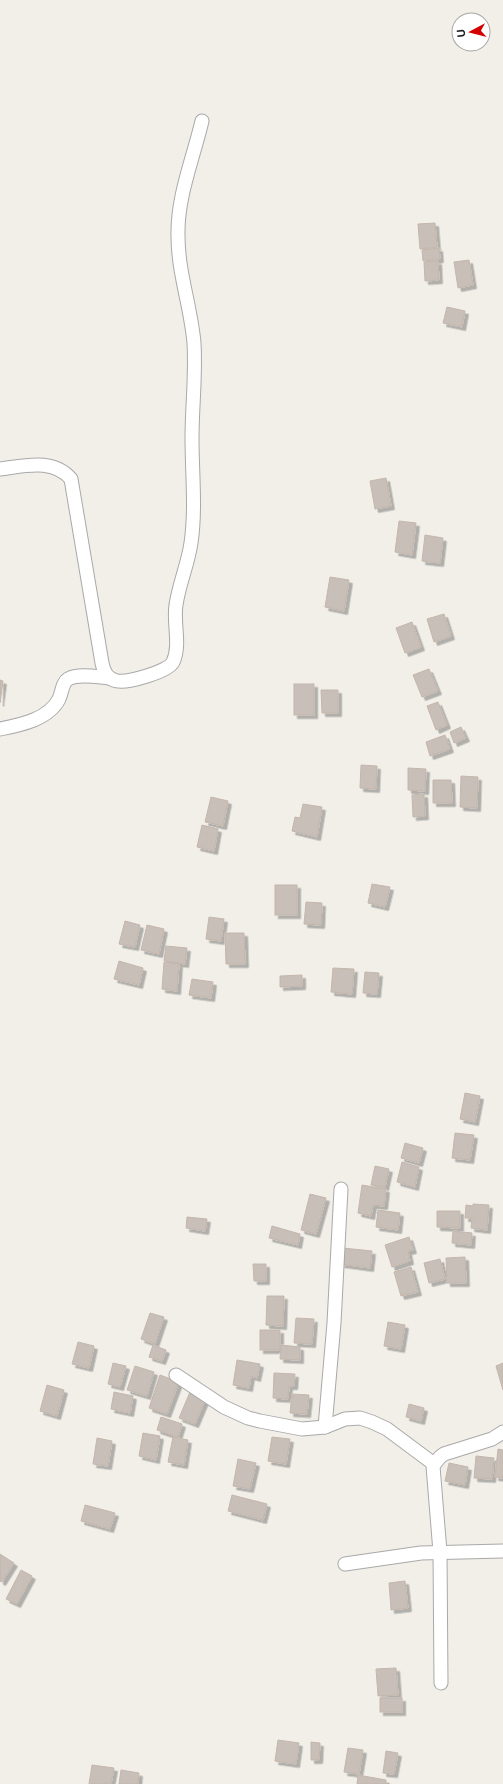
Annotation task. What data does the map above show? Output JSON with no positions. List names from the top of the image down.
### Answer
{
  "north": "left"
}
